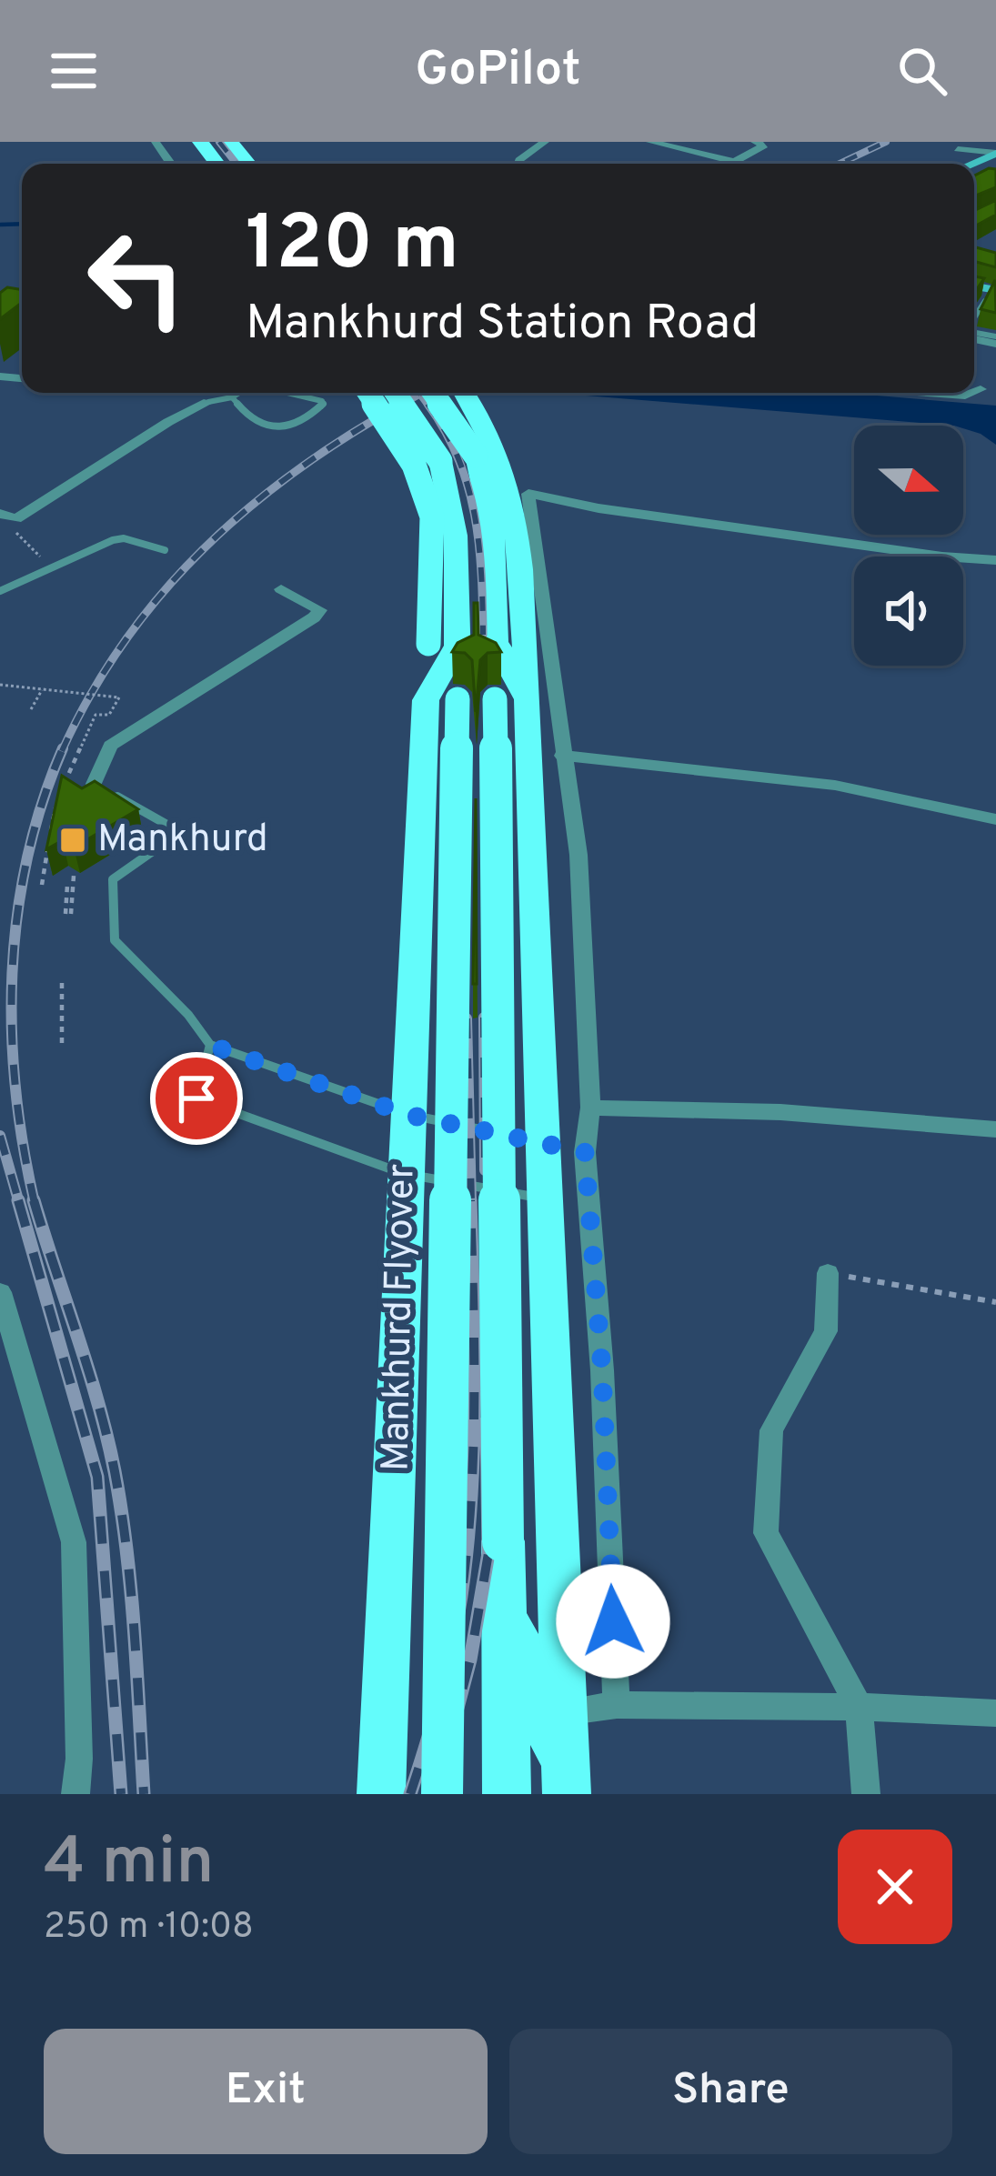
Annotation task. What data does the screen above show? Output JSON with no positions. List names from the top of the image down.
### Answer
{
  "streets": {
    "highway": ["Mankhurd Flyover"]
  },
  "places": {
    "transit": ["Mankhurd"]
  },
  "north": "right",
  "page": {
    "header": "GoPilot",
    "turn": ["120 m", "Mankhurd Station Road"],
    "heading": ["4 min", "250 m · 10:08"],
    "buttons": ["Exit", "Share"]
  }
}
